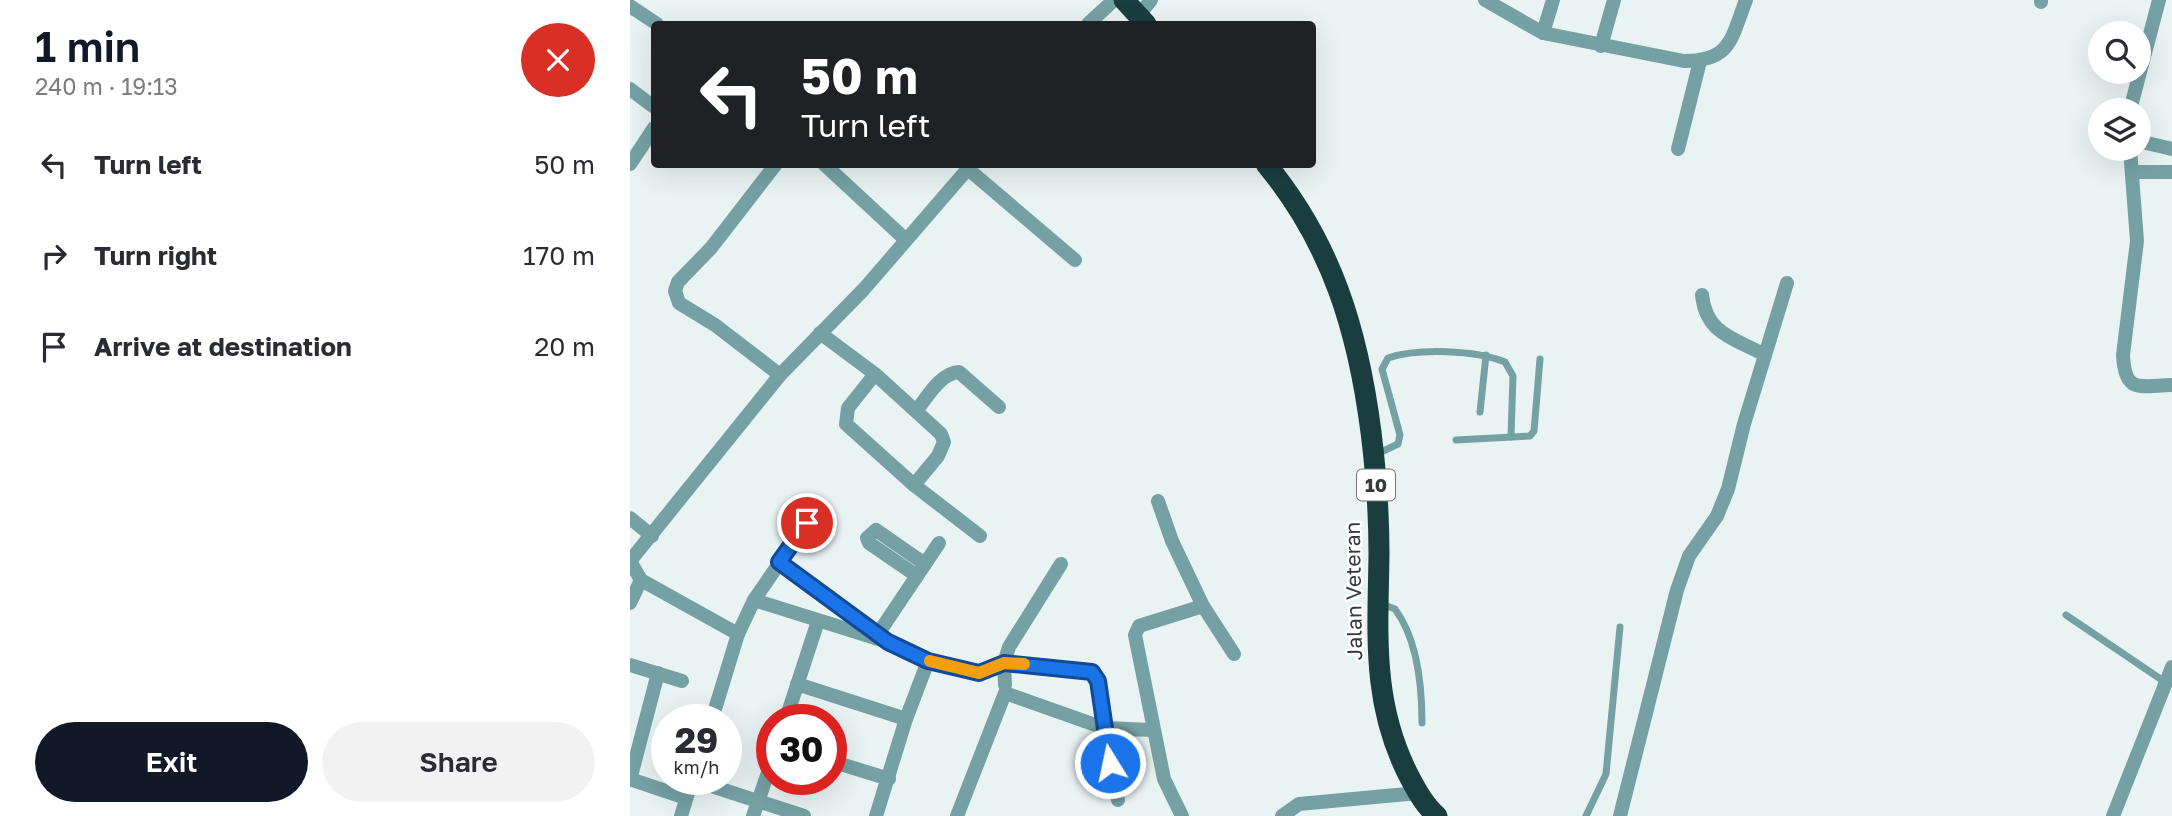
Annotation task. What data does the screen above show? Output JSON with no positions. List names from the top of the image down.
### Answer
{
  "streets": {
    "highway": ["10", "Jalan Veteran"]
  },
  "page": {
    "heading": ["1 min", "240 m · 19:13"],
    "turn": ["50 m", "Turn left"],
    "list": [
      {
        "name": "Turn left",
        "value": "50 m"
      },
      {
        "name": "Turn right",
        "value": "170 m"
      },
      {
        "name": "Arrive at destination",
        "value": "20 m"
      }
    ],
    "speed": "29 km/h",
    "limit": "30",
    "buttons": ["Exit", "Share"]
  }
}
